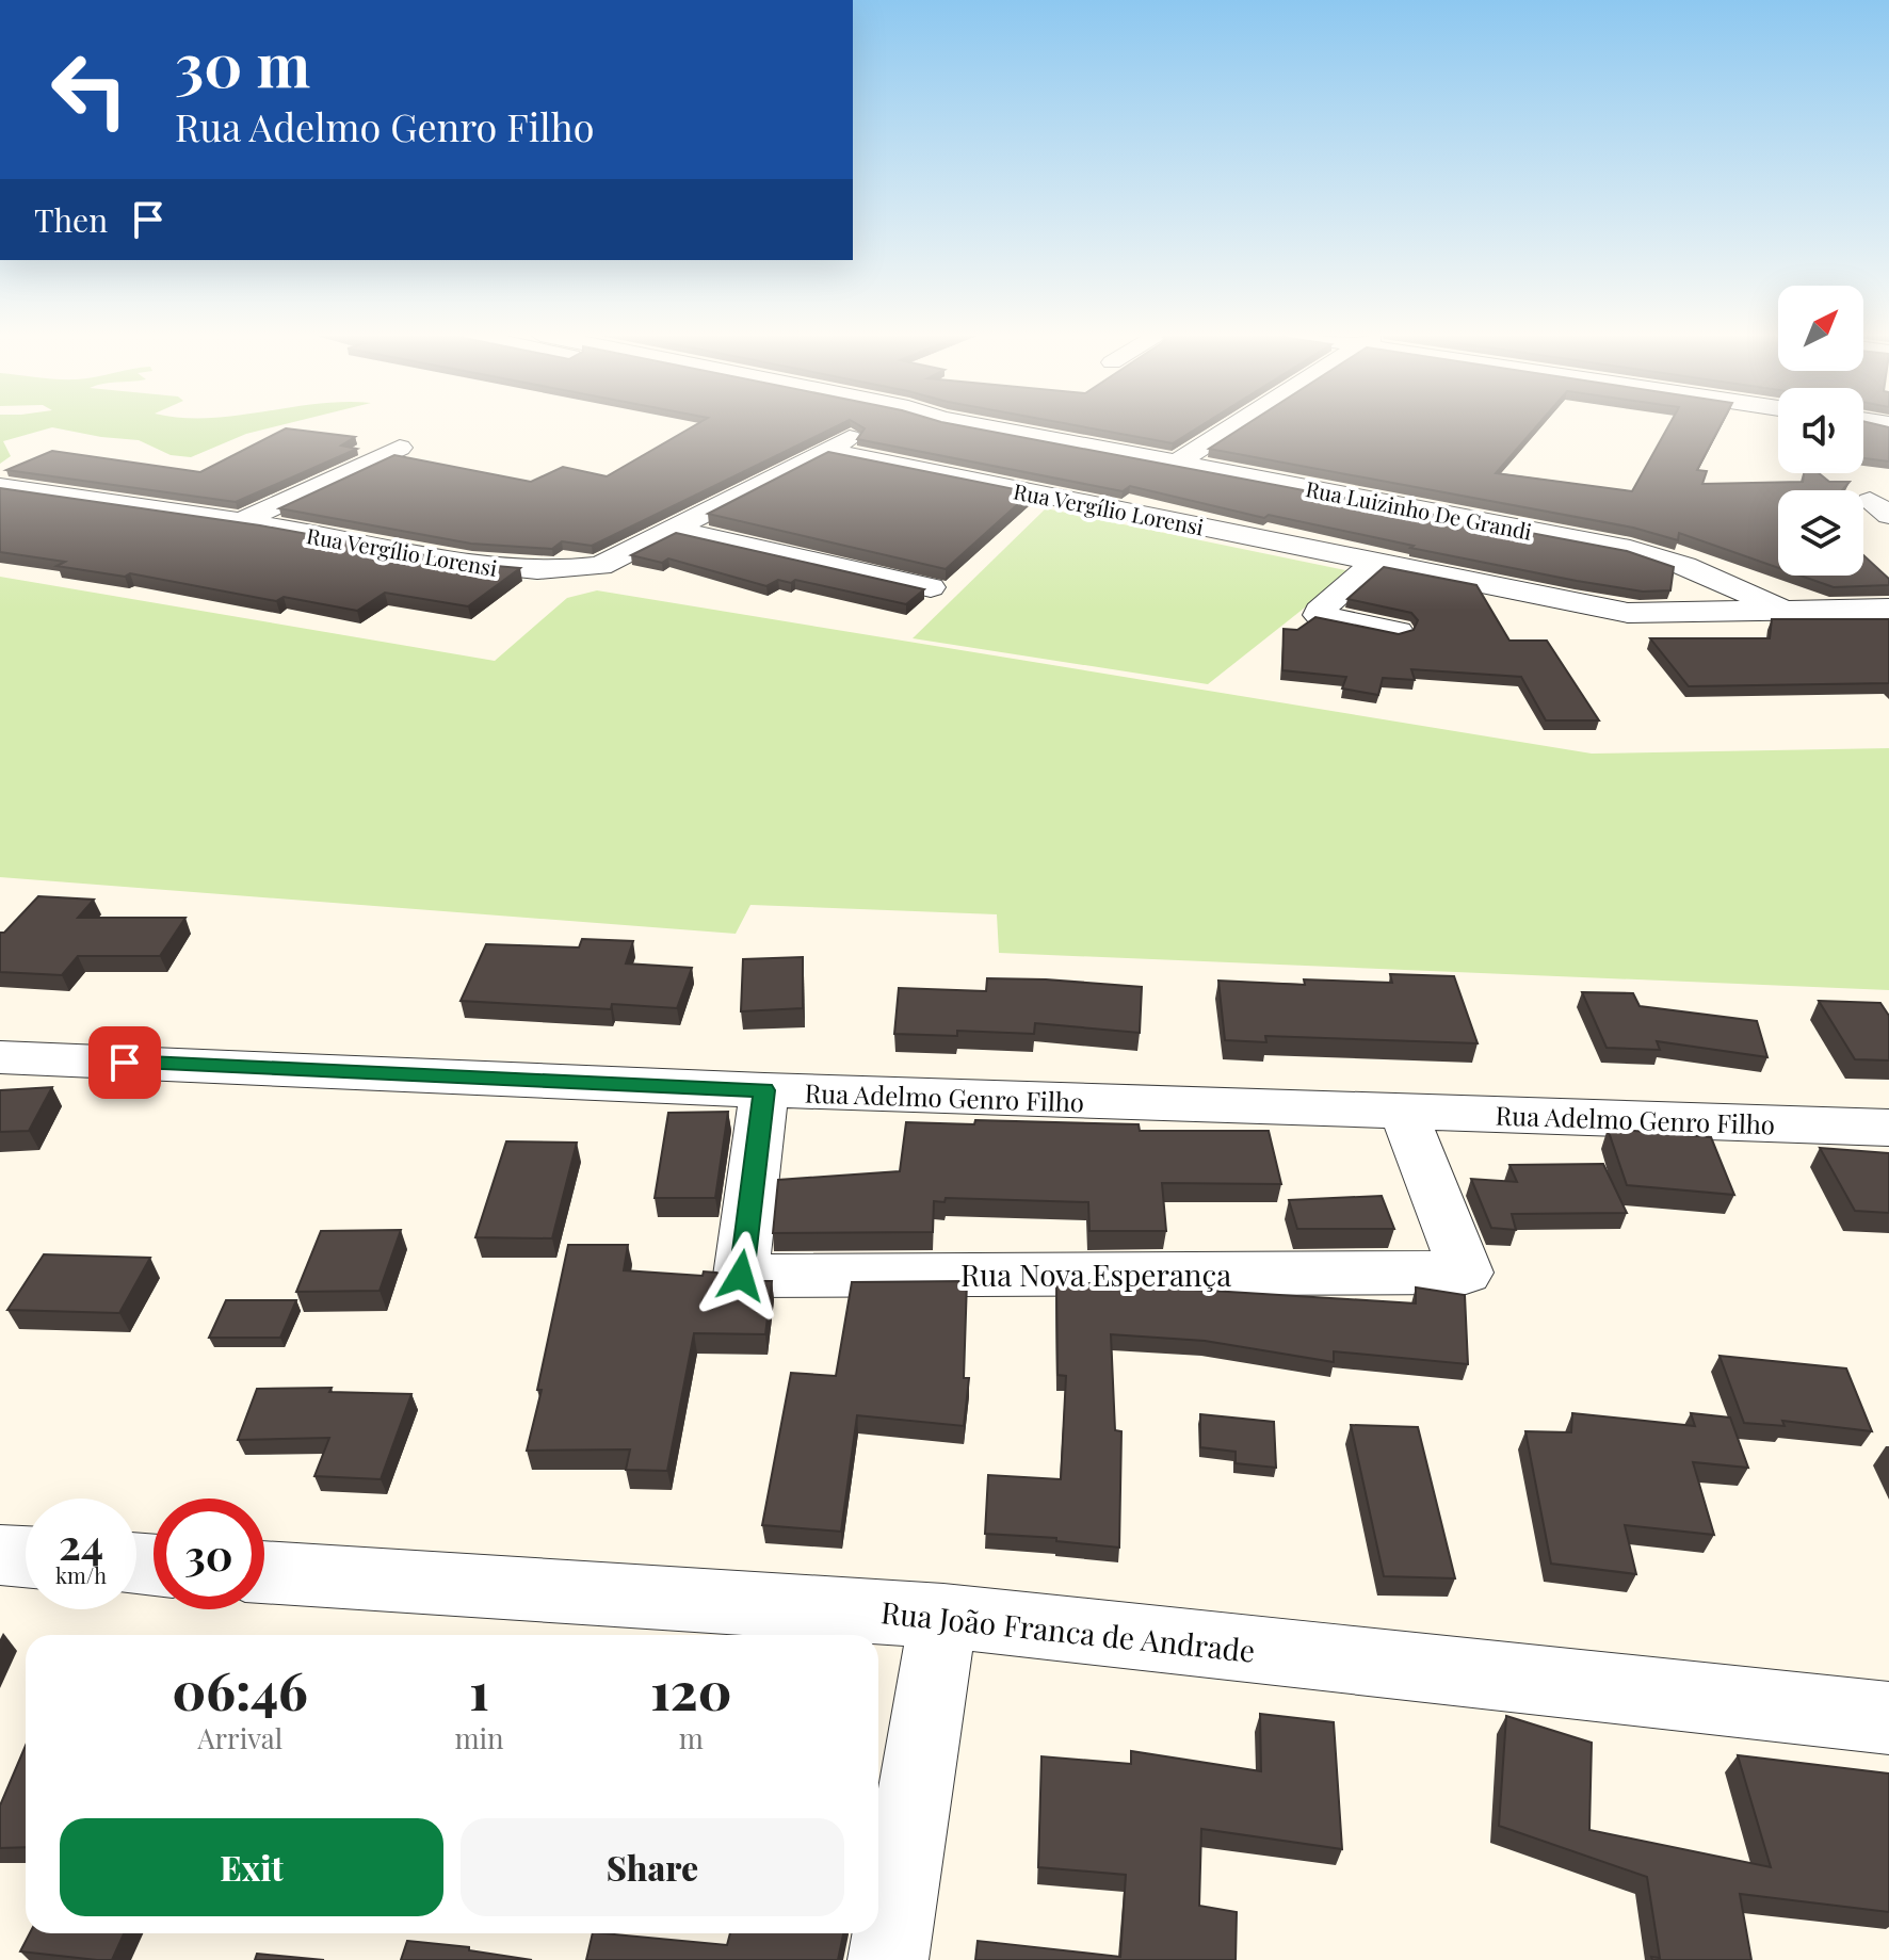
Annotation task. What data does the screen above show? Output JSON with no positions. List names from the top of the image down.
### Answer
{
  "streets": {
    "street": [
      "Rua Vergílio Lorensi",
      "Rua Luizinho De Grandi",
      "Rua Adelmo Genro Filho",
      "Rua Nova Esperança",
      "Rua João Franca de Andrade"
    ]
  },
  "crossings": [
    ["Rua Vergílio Lorensi", "Rua Luizinho De Grandi"],
    ["Rua Adelmo Genro Filho", "Rua Nova Esperança"]
  ],
  "north": "top right",
  "page": {
    "turn": ["30 m", "Rua Adelmo Genro Filho"],
    "then": "Then",
    "speed": "24 km/h",
    "limit": "30",
    "eta": [
      "06:46",
      "Arrival",
      "1",
      "min",
      "120",
      "m"
    ],
    "buttons": ["Exit", "Share"]
  }
}
